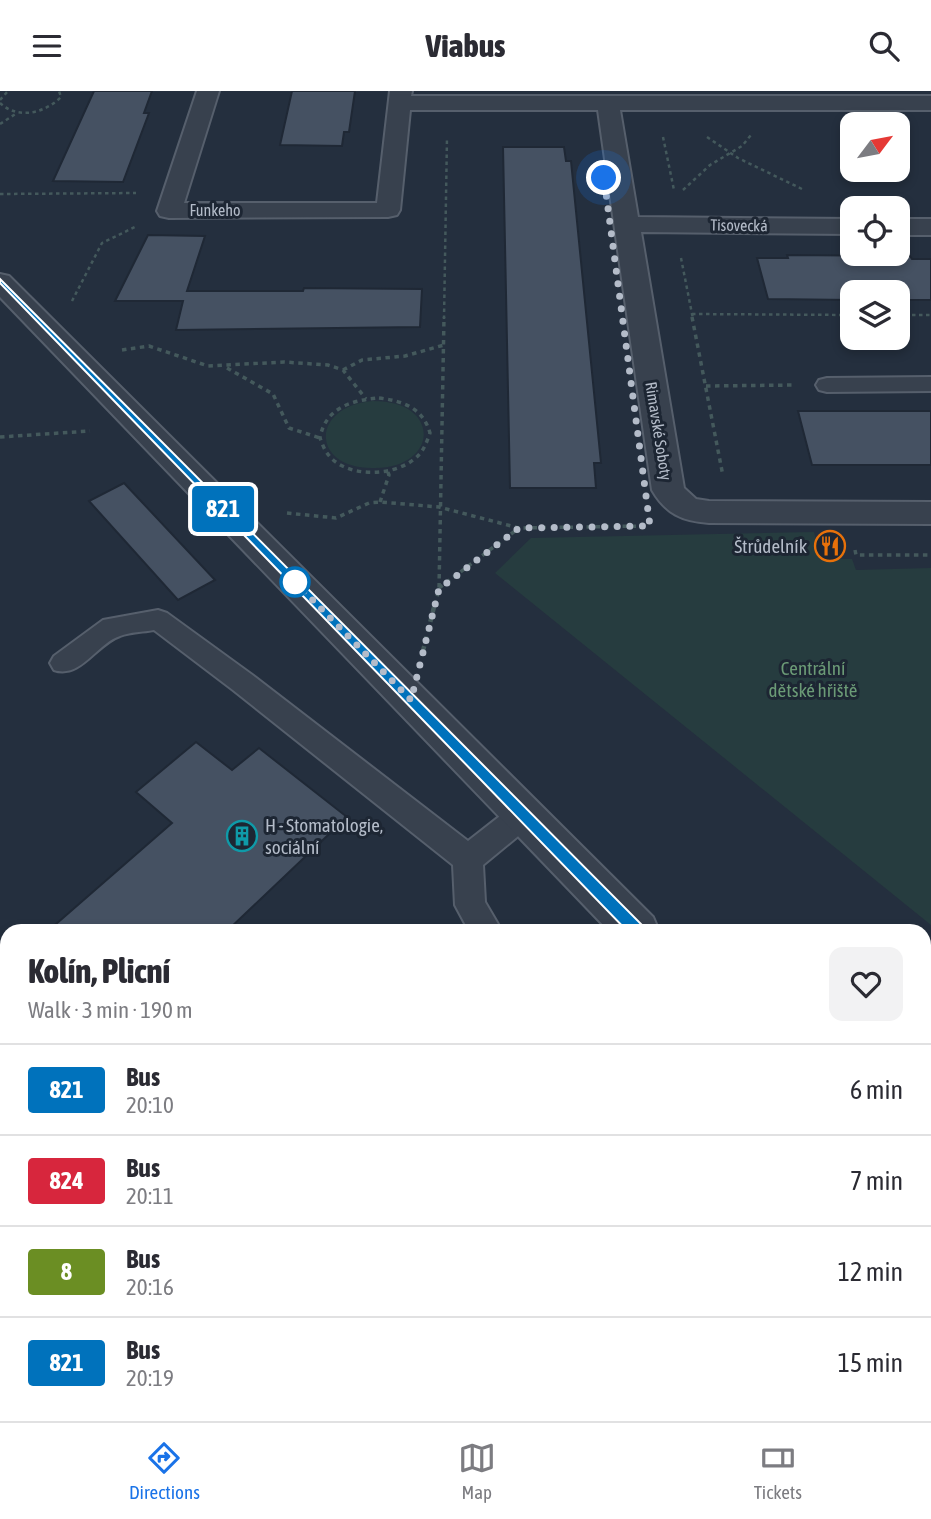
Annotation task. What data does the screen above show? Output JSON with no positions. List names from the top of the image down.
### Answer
{
  "streets": {
    "street": ["Funkeho", "Tisovecká", "Rimavské Soboty"]
  },
  "crossings": [
    ["Tisovecká", "Rimavské Soboty"]
  ],
  "parks": ["Centrální dětské hřiště"],
  "places": {
    "restaurant": ["Štrůdelník"],
    "building": ["H - Stomatologie, sociální"]
  },
  "lines": ["bus line 821"],
  "north": "top right",
  "page": {
    "header": "Viabus",
    "on_map": "821",
    "heading": ["Kolín, Plicní", "Walk · 3 min · 190 m"],
    "list": [
      {
        "mark": "821",
        "name": "Bus",
        "note": "20:10",
        "value": "6 min"
      },
      {
        "mark": "824",
        "name": "Bus",
        "note": "20:11",
        "value": "7 min"
      },
      {
        "mark": "8",
        "name": "Bus",
        "note": "20:16",
        "value": "12 min"
      },
      {
        "mark": "821",
        "name": "Bus",
        "note": "20:19",
        "value": "15 min"
      }
    ],
    "tabs": ["Directions", "Map", "Tickets"]
  }
}
